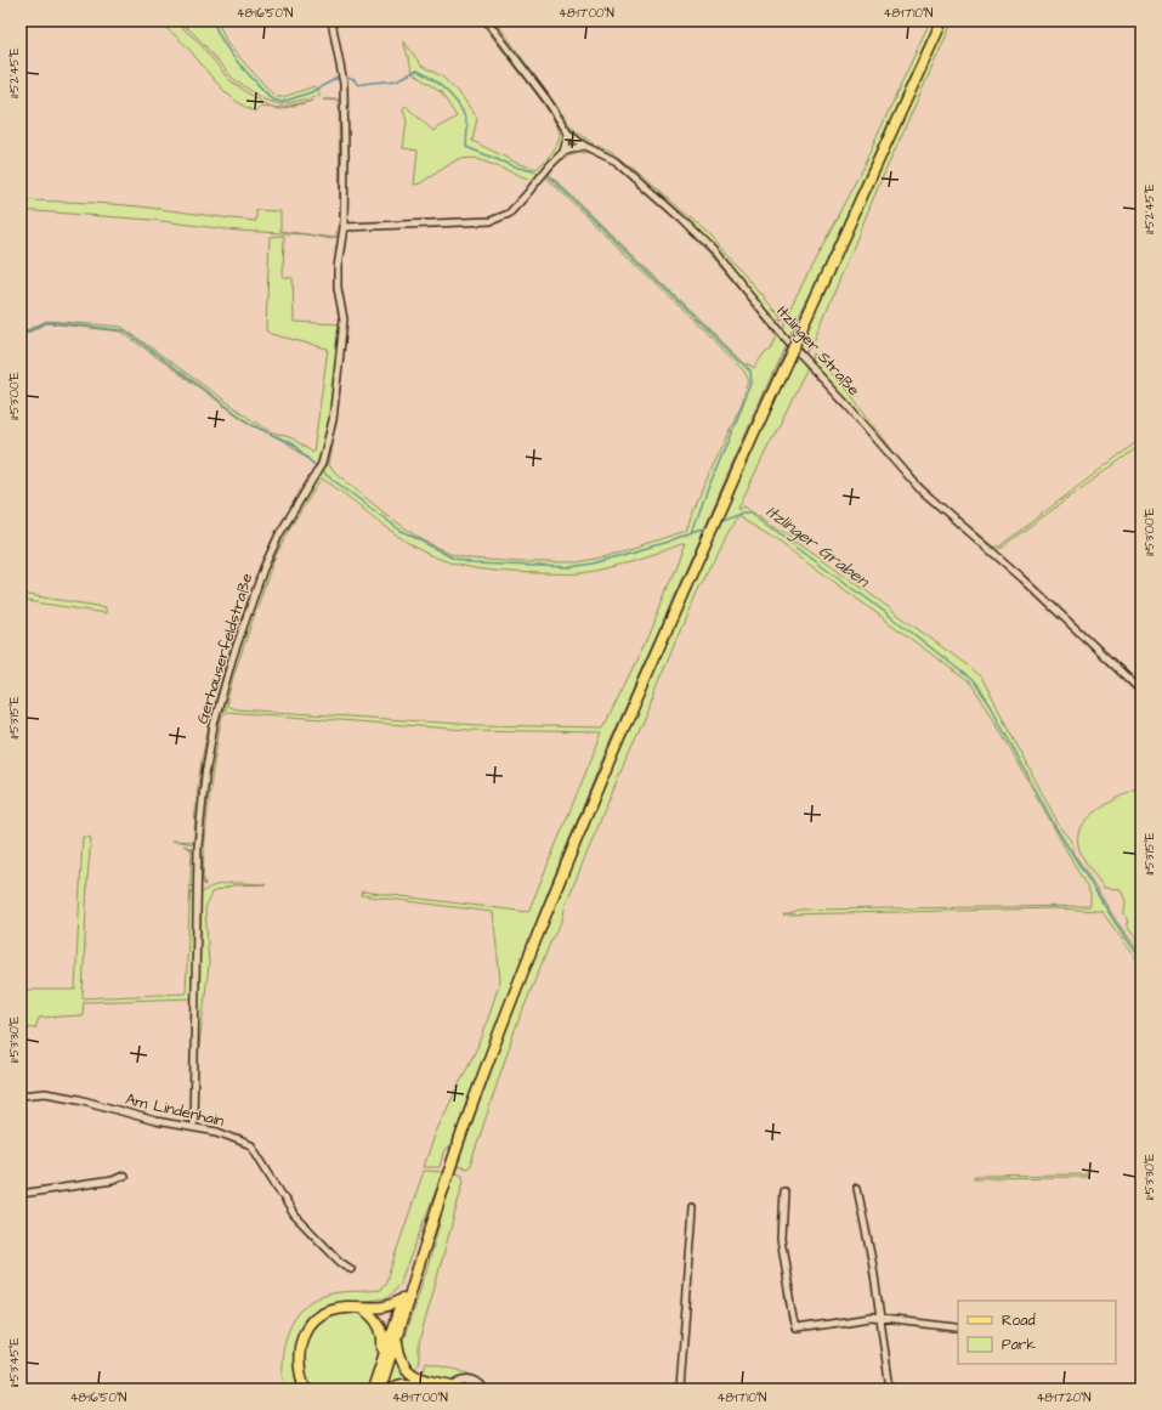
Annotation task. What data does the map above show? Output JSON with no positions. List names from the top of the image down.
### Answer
{
  "streets": {
    "street": ["Itzlinger Straße", "Gerhauserfeldstraße", "Am Lindenhain"]
  },
  "crossings": [
    ["Gerhauserfeldstraße", "Am Lindenhain"]
  ],
  "water": ["Itzlinger Graben"],
  "legend": ["Road", "Park"],
  "coordinates": [
    "48°16'50\"N",
    "48°17'00\"N",
    "48°17'10\"N",
    "11°52'45\"E",
    "11°53'00\"E",
    "11°53'15\"E",
    "11°53'30\"E",
    "11°53'45\"E",
    "48°17'20\"N"
  ]
}
